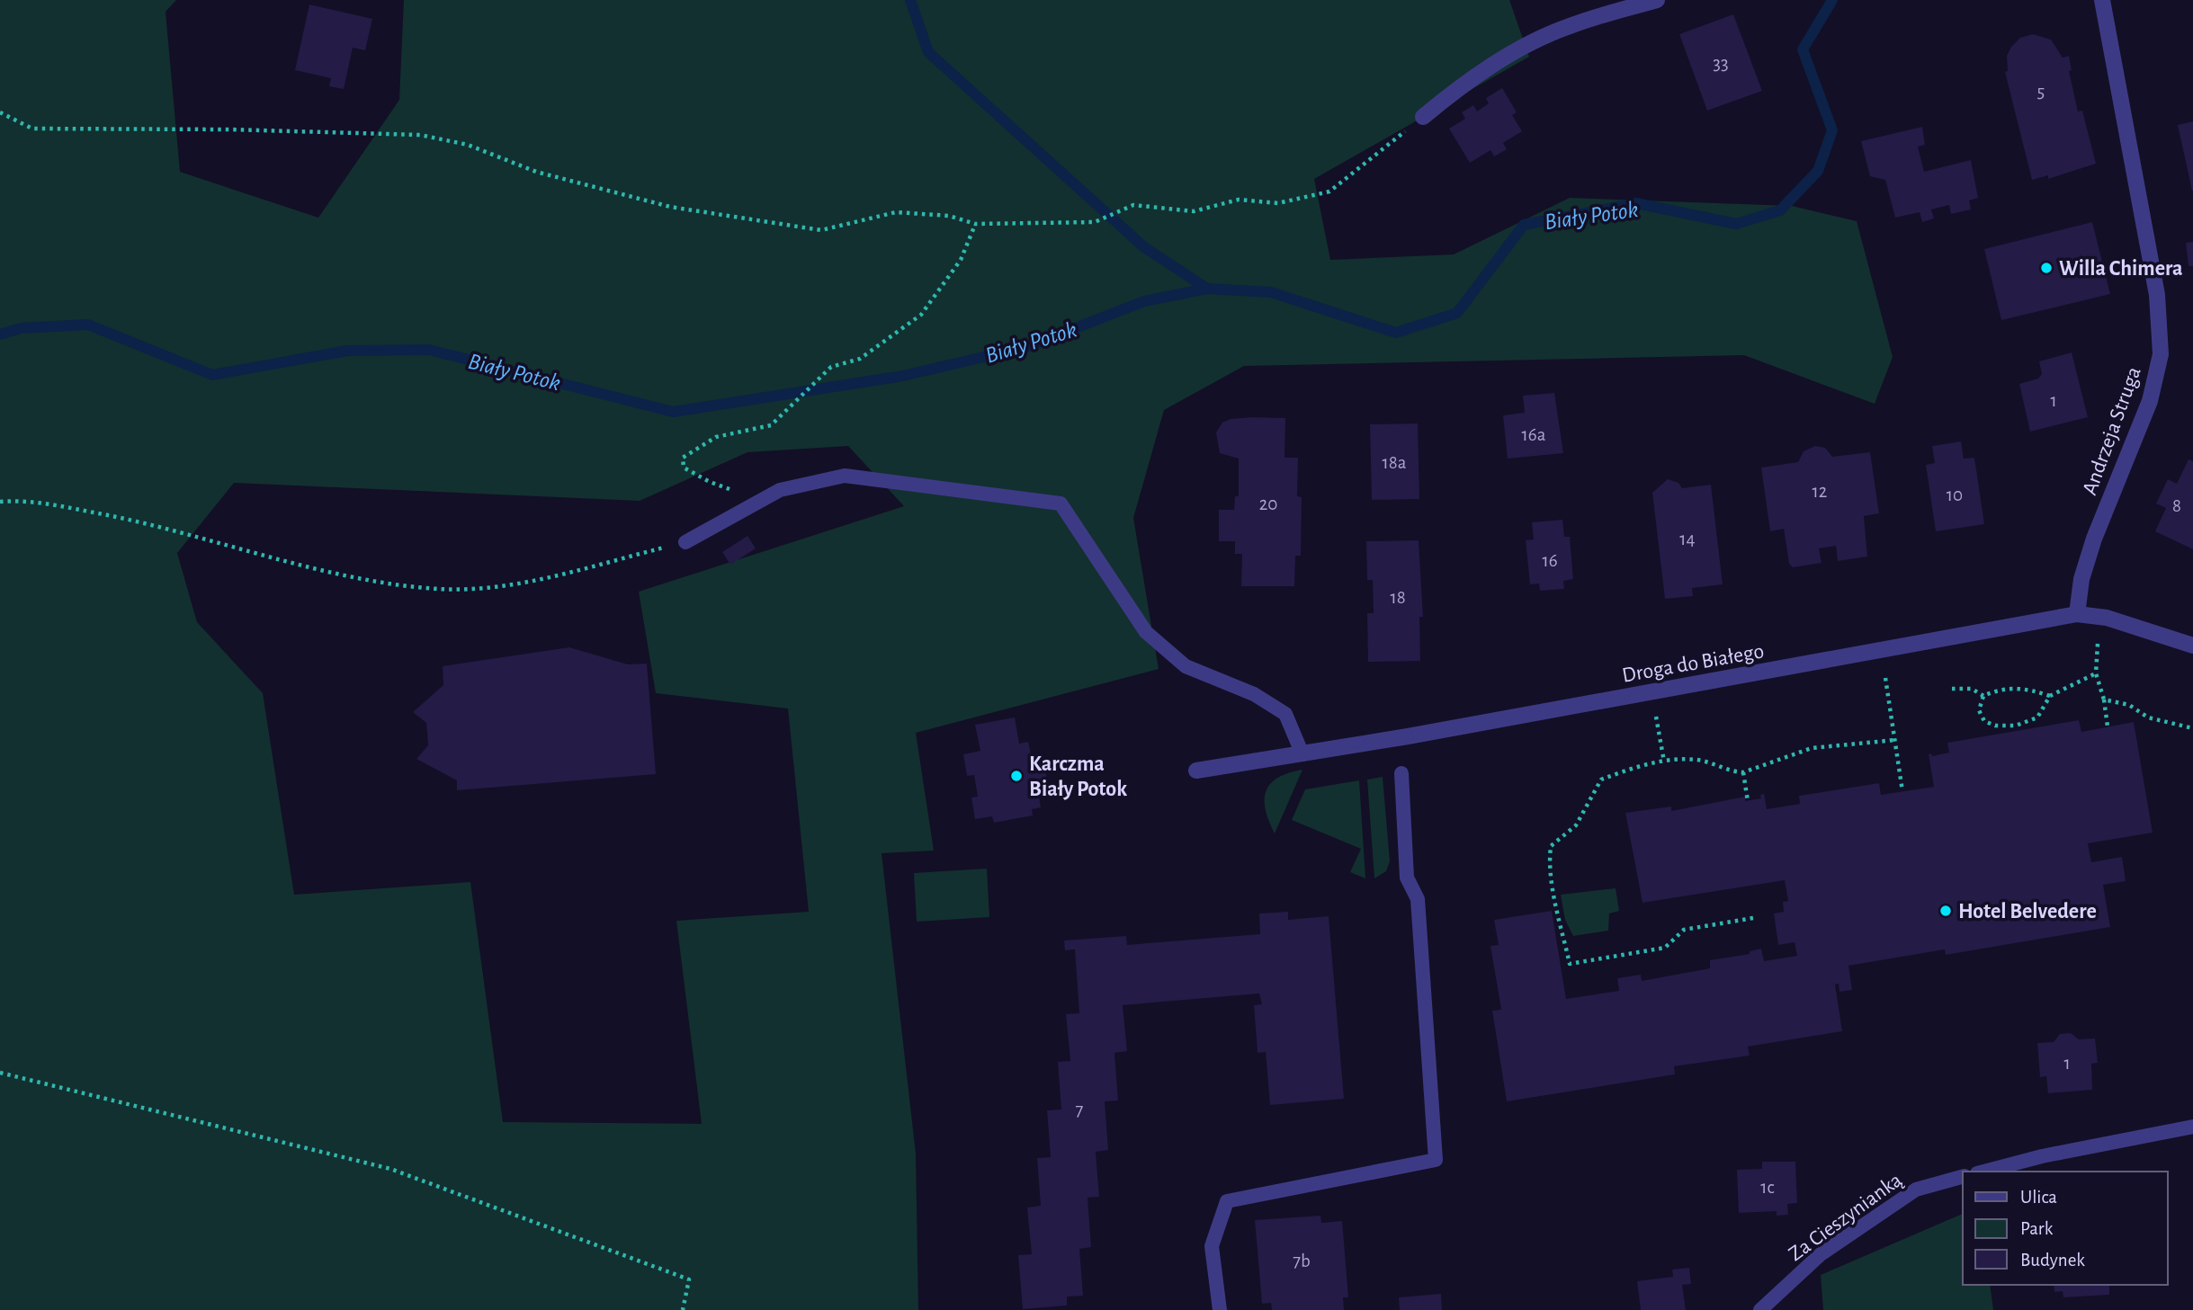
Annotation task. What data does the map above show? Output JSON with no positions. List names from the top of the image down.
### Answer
{
  "streets": {
    "street": ["Andrzeja Struga", "Droga do Białego"],
    "lane": ["Za Cieszynianką"]
  },
  "crossings": [
    ["Andrzeja Struga", "Droga do Białego"]
  ],
  "water": ["Biały Potok"],
  "places": ["Willa Chimera", "Karczma Biały Potok", "Hotel Belvedere"],
  "house_numbers": [
    "33",
    "5",
    "1",
    "16a",
    "18a",
    "12",
    "10",
    "20",
    "8",
    "14",
    "16",
    "18",
    "1",
    "7",
    "1c",
    "7b"
  ],
  "legend": ["Ulica", "Park", "Budynek"]
}
